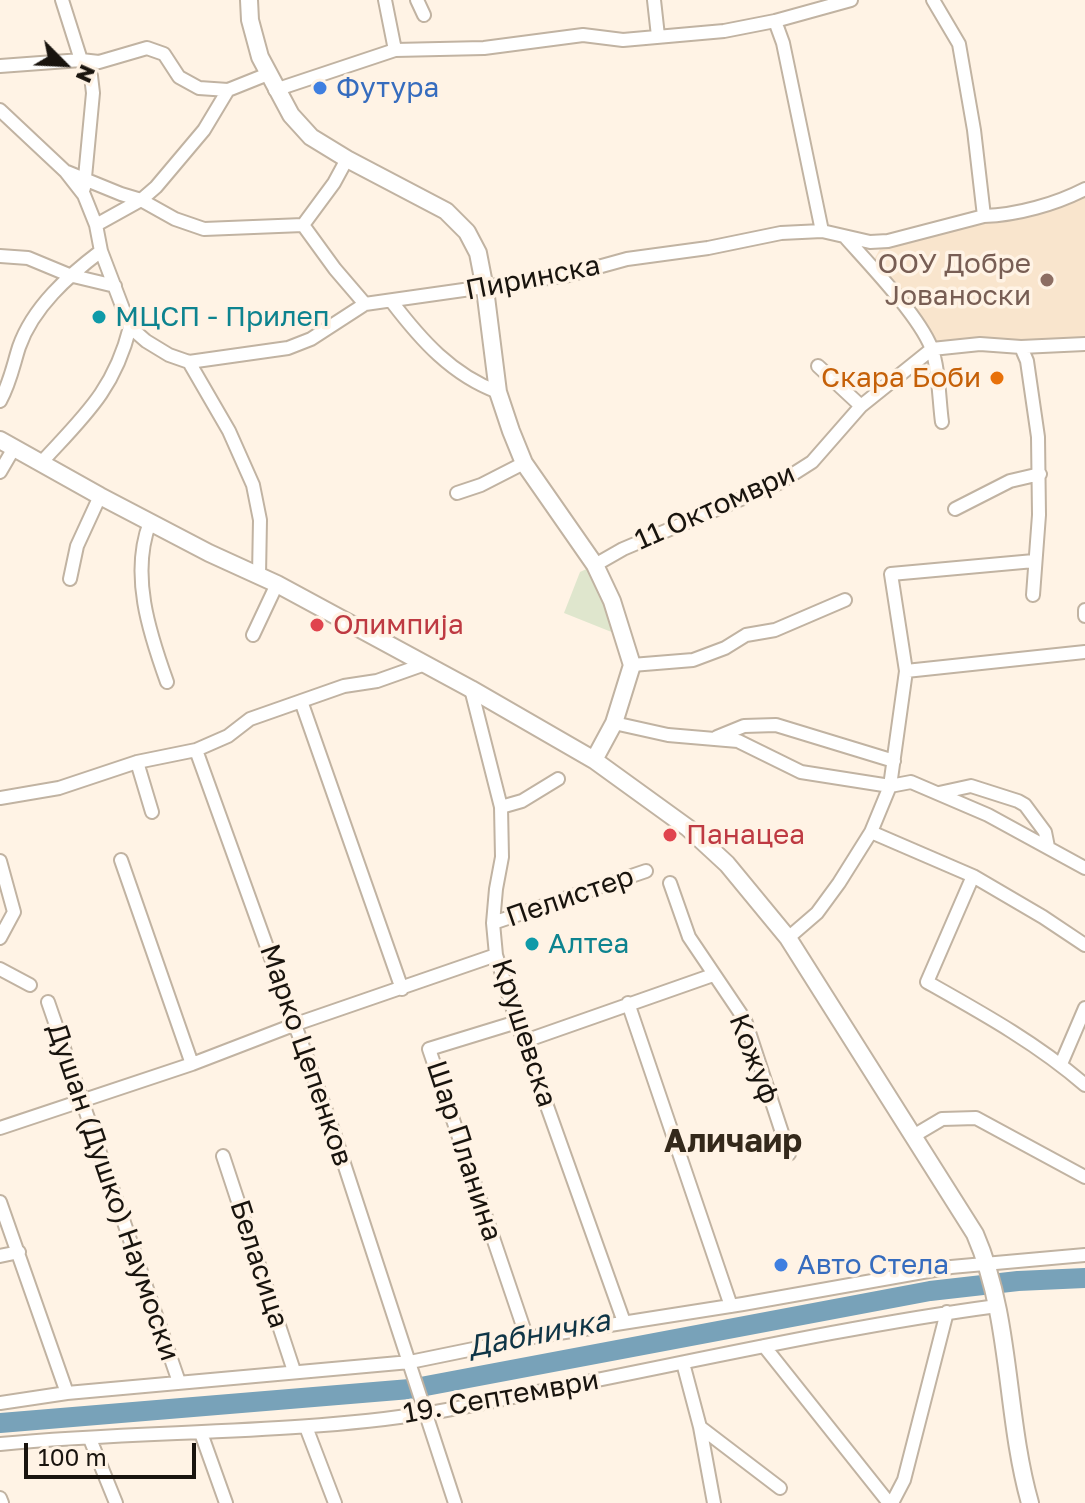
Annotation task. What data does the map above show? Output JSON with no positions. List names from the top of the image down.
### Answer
{
  "streets": {
    "street": [
      "Пиринска",
      "11 Октомври",
      "Пелистер",
      "Крушевска",
      "Марко Цепенков",
      "Кожуф",
      "Шар Планина",
      "Душан (Душко) Наумоски",
      "Беласица",
      "19. Септември"
    ]
  },
  "crossings": [
    ["Пелистер", "Крушевска"],
    ["Крушевска", "Шар Планина"],
    ["Марко Цепенков", "19. Септември"]
  ],
  "districts": ["Аличаир"],
  "water": ["Дабничка"],
  "places": [
    "Футура",
    "ООУ Добре Јованоски",
    "МЦСП - Прилеп",
    "Скара Боби",
    "Олимпија",
    "Панацеа",
    "Алтеа",
    "Авто Стела"
  ],
  "scale_bar": "100 m",
  "north": "bottom right"
}
